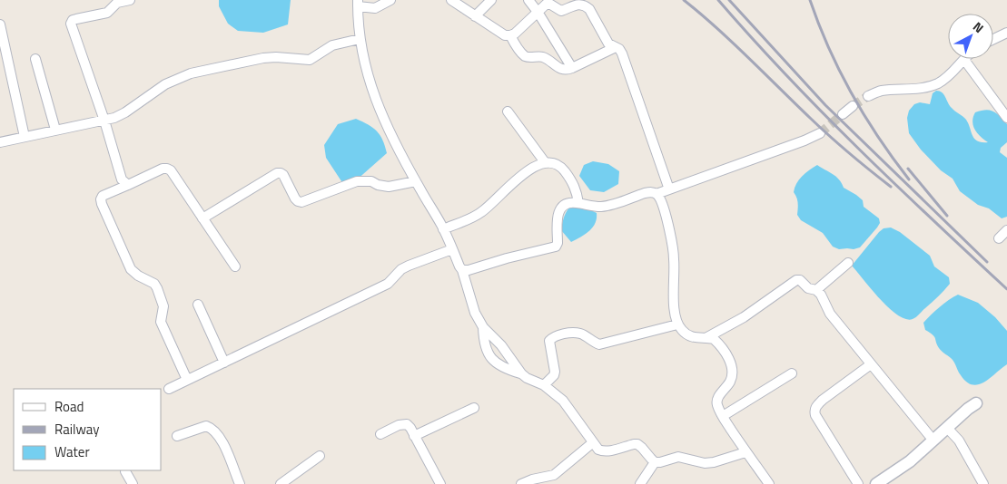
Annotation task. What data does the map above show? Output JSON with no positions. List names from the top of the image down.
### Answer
{
  "legend": ["Road", "Railway", "Water"],
  "north": "top right"
}
